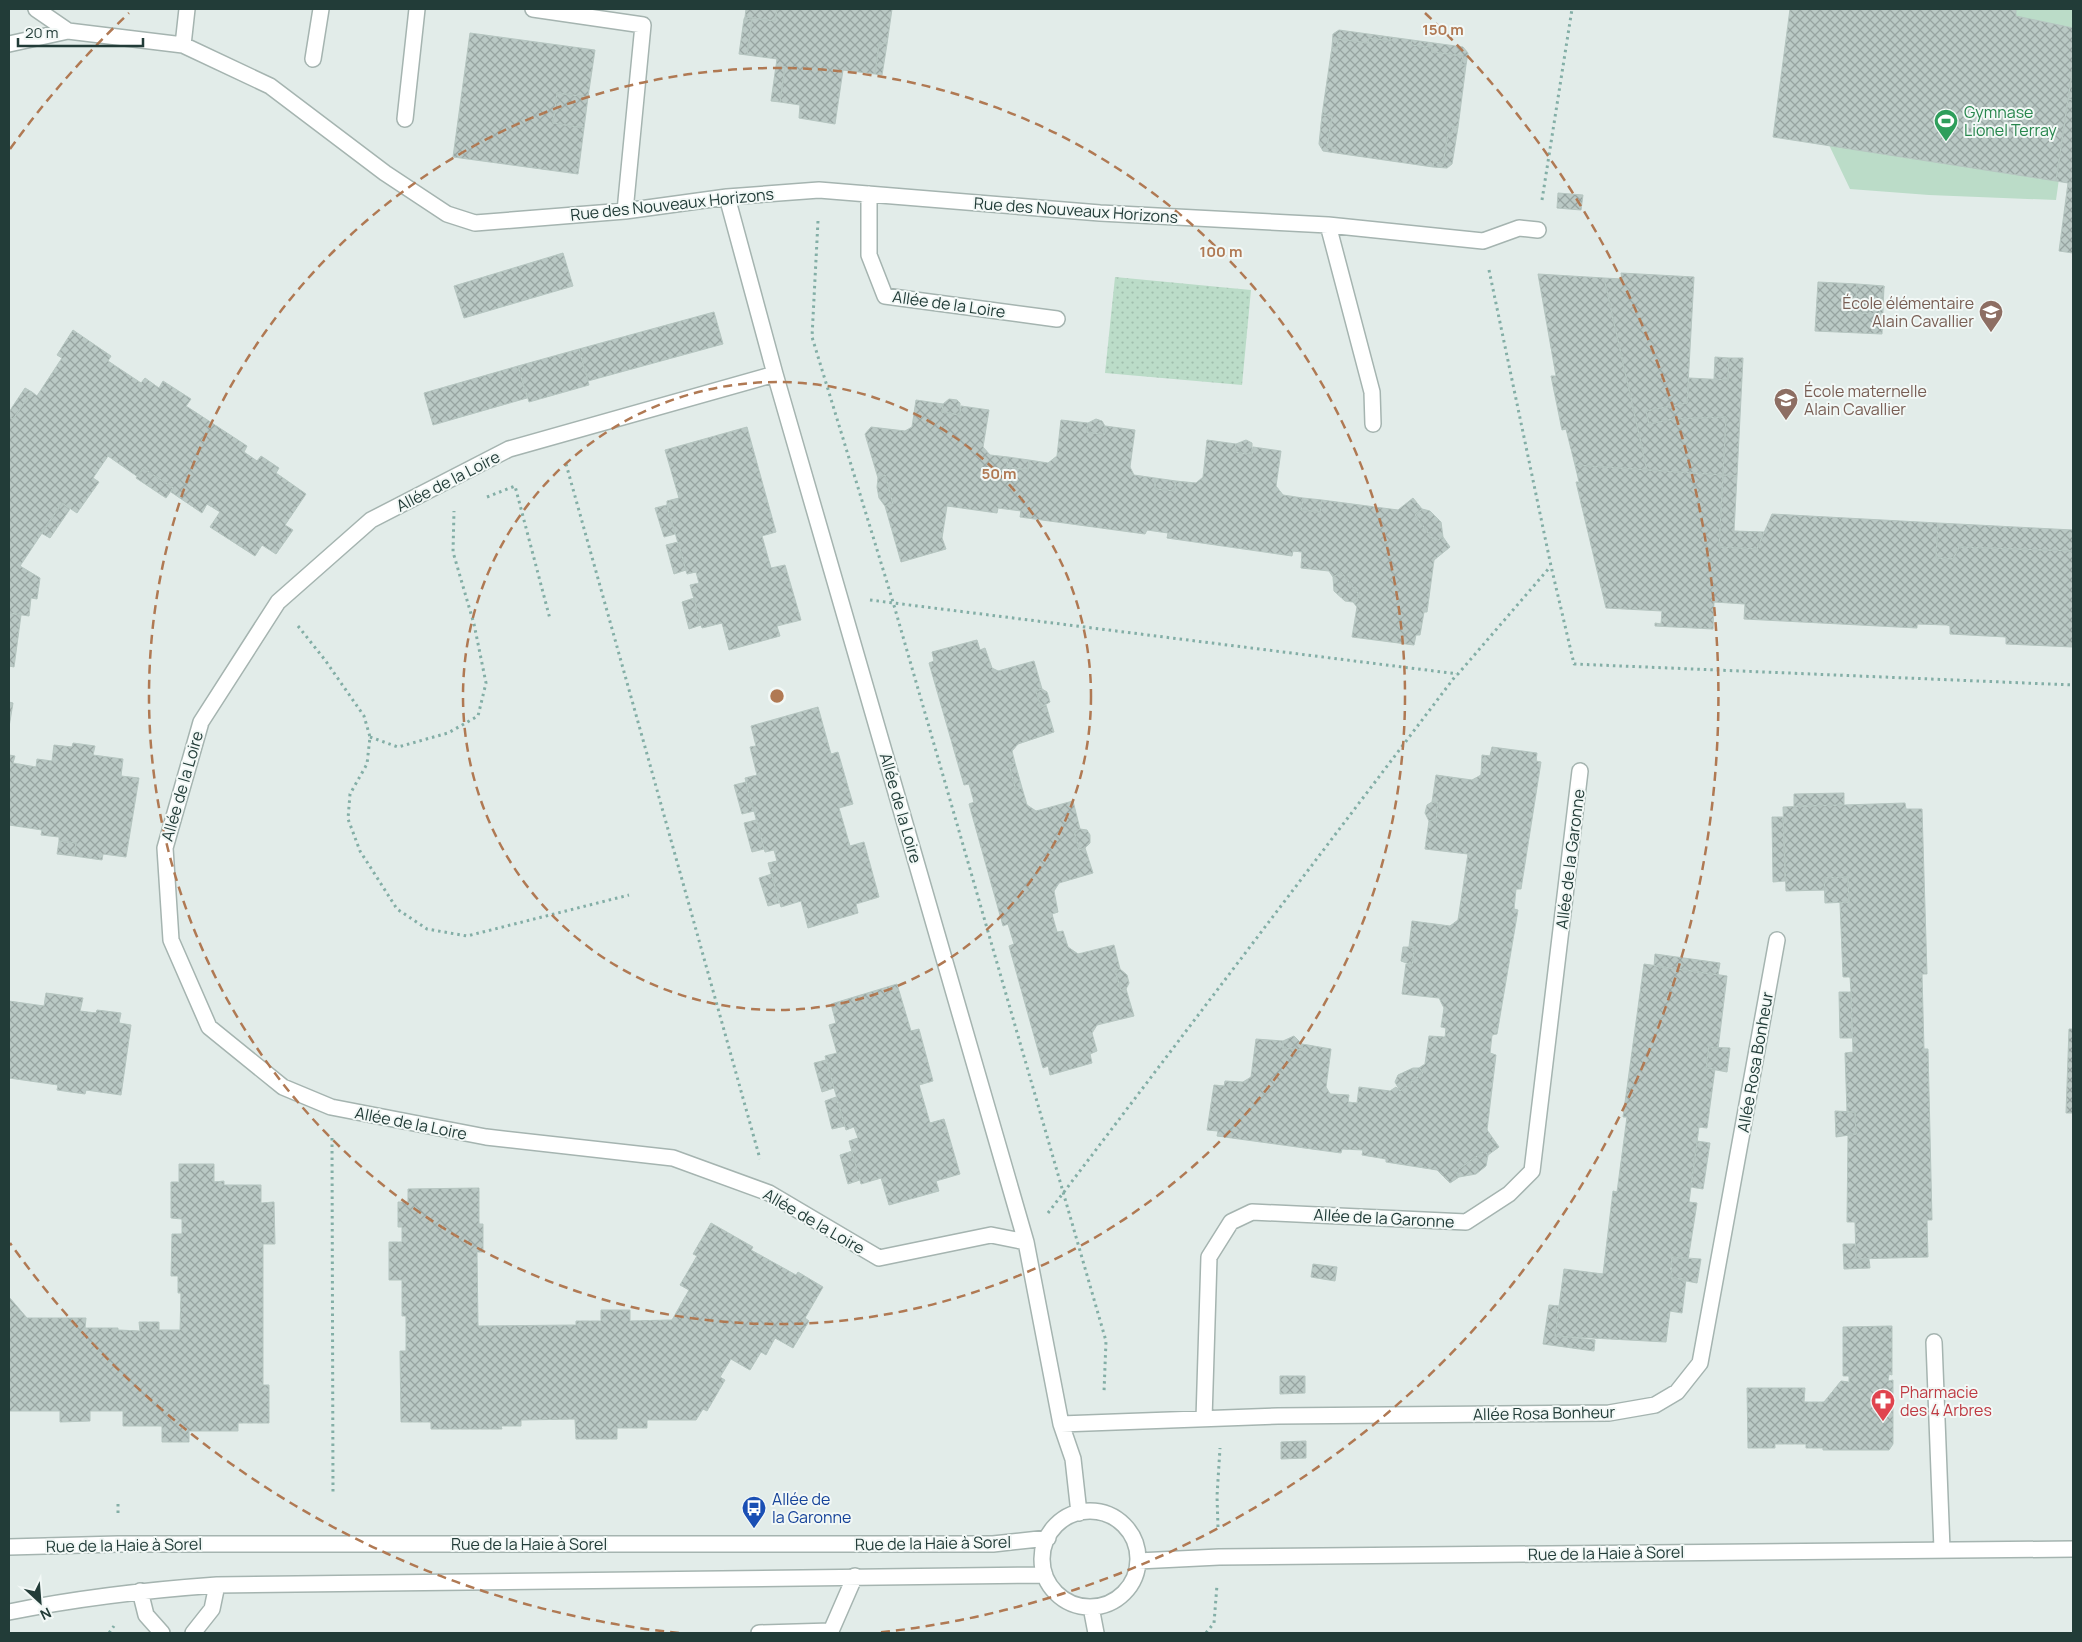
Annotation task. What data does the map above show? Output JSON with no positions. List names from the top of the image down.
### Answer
{
  "streets": {
    "street": [
      "Rue des Nouveaux Horizons",
      "Allée de la Loire",
      "Allée de la Garonne",
      "Allée Rosa Bonheur",
      "Rue de la Haie à Sorel"
    ]
  },
  "crossings": [
    ["Rue des Nouveaux Horizons", "Allée de la Loire"],
    ["Allée de la Loire", "Allée Rosa Bonheur"],
    ["Allée de la Loire", "Rue de la Haie à Sorel"],
    ["Allée de la Garonne", "Allée Rosa Bonheur"]
  ],
  "places": {
    "sports": ["Gymnase Lionel Terray"],
    "school or university": ["École élémentaire Alain Cavallier", "École maternelle Alain Cavallier"],
    "pharmacy": ["Pharmacie des 4 Arbres"],
    "bus stop": ["Allée de la Garonne"]
  },
  "scale_bar": "20 m",
  "north": "bottom right",
  "rings": ["150 m", "100 m", "50 m"]
}
